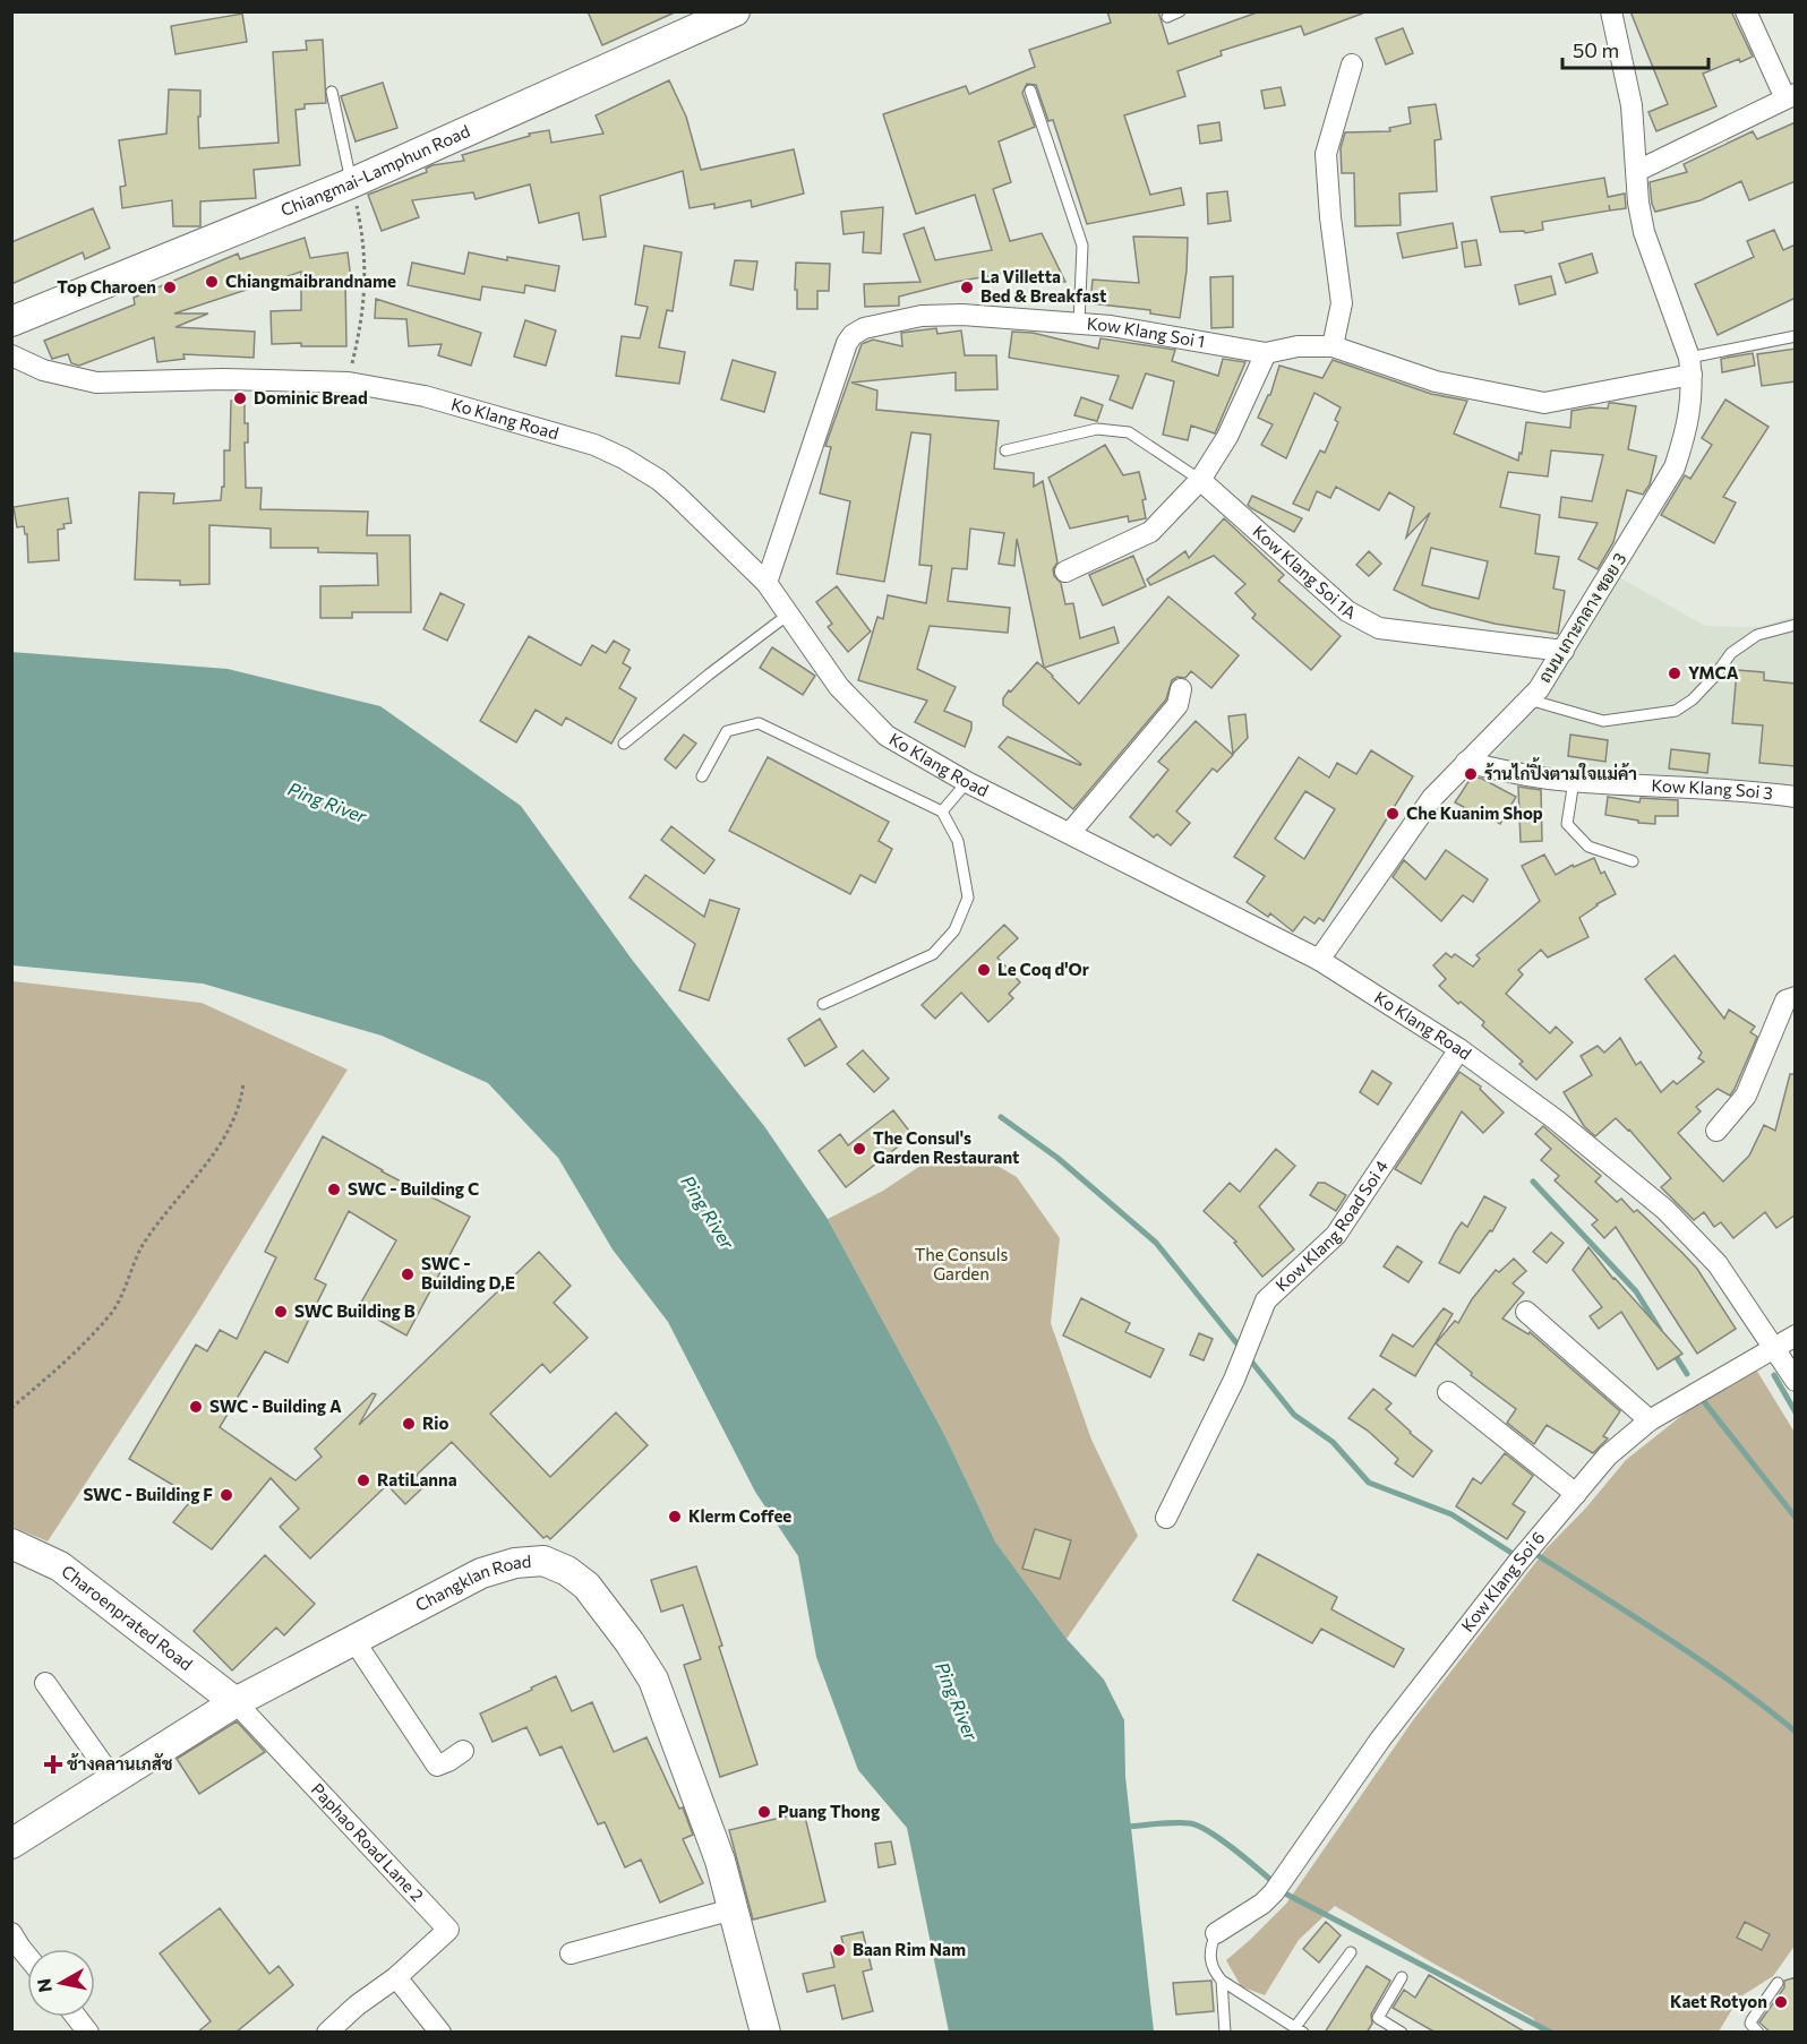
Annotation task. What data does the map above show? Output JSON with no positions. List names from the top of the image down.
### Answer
{
  "streets": {
    "street": [
      "Chiangmai-Lamphun Road",
      "Kow Klang Soi 1",
      "Ko Klang Road",
      "Kow Klang Soi 1A",
      "ถนน เกาะกลาง ซอย 3",
      "Kow Klang Soi 3",
      "Kow Klang Road Soi 4",
      "Kow Klang Soi 6",
      "Changklan Road",
      "Charoenprated Road",
      "Paphao Road Lane 2"
    ]
  },
  "crossings": [
    ["Kow Klang Soi 1", "Ko Klang Road"],
    ["Kow Klang Soi 1", "ถนน เกาะกลาง ซอย 3"],
    ["Ko Klang Road", "ถนน เกาะกลาง ซอย 3"],
    ["Ko Klang Road", "Kow Klang Road Soi 4"],
    ["Ko Klang Road", "Kow Klang Soi 6"],
    ["Kow Klang Soi 1A", "ถนน เกาะกลาง ซอย 3"],
    ["ถนน เกาะกลาง ซอย 3", "Kow Klang Soi 3"],
    ["Changklan Road", "Charoenprated Road"],
    ["Changklan Road", "Paphao Road Lane 2"],
    ["Charoenprated Road", "Paphao Road Lane 2"]
  ],
  "water": ["Ping River"],
  "parks": ["The Consuls Garden"],
  "places": {
    "other": [
      "Chiangmaibrandname",
      "Top Charoen",
      "La Villetta Bed & Breakfast",
      "Dominic Bread",
      "YMCA",
      "ร้านไก่ปิ้งตามใจแม่ค้า",
      "Che Kuanim Shop",
      "Le Coq d'Or",
      "The Consul's Garden Restaurant",
      "SWC - Building C",
      "SWC - Building D,E",
      "SWC Building B",
      "SWC - Building A",
      "Rio",
      "RatiLanna",
      "SWC - Building F",
      "Klerm Coffee",
      "Puang Thong",
      "Baan Rim Nam",
      "Kaet Rotyon"
    ],
    "health": ["ช้างคลานเภสัช"]
  },
  "scale_bar": "50 m",
  "north": "left"
}
